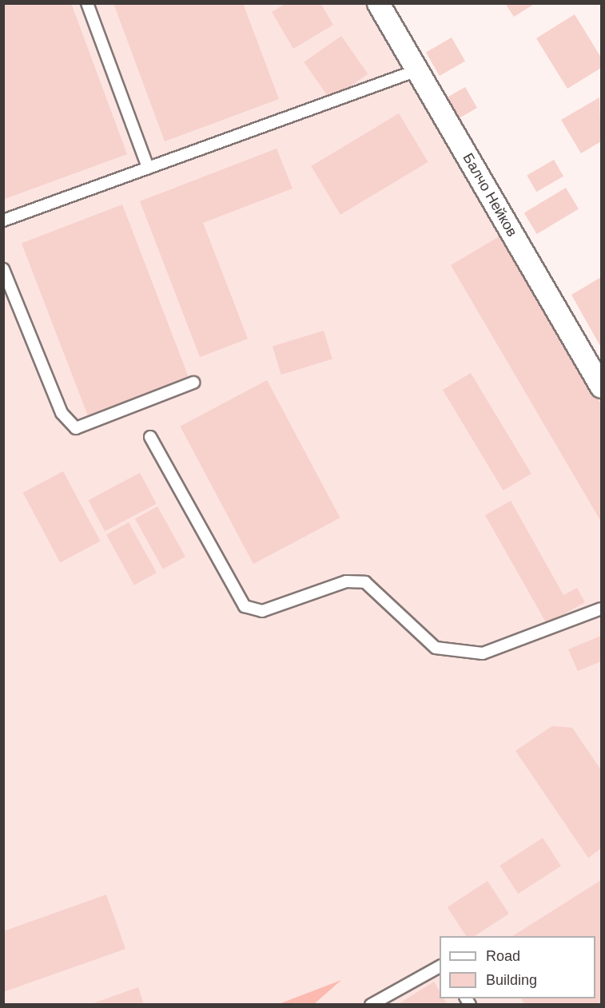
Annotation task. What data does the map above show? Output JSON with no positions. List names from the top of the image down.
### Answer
{
  "streets": {
    "street": ["Балчо Нейков"]
  },
  "legend": ["Road", "Building"]
}
